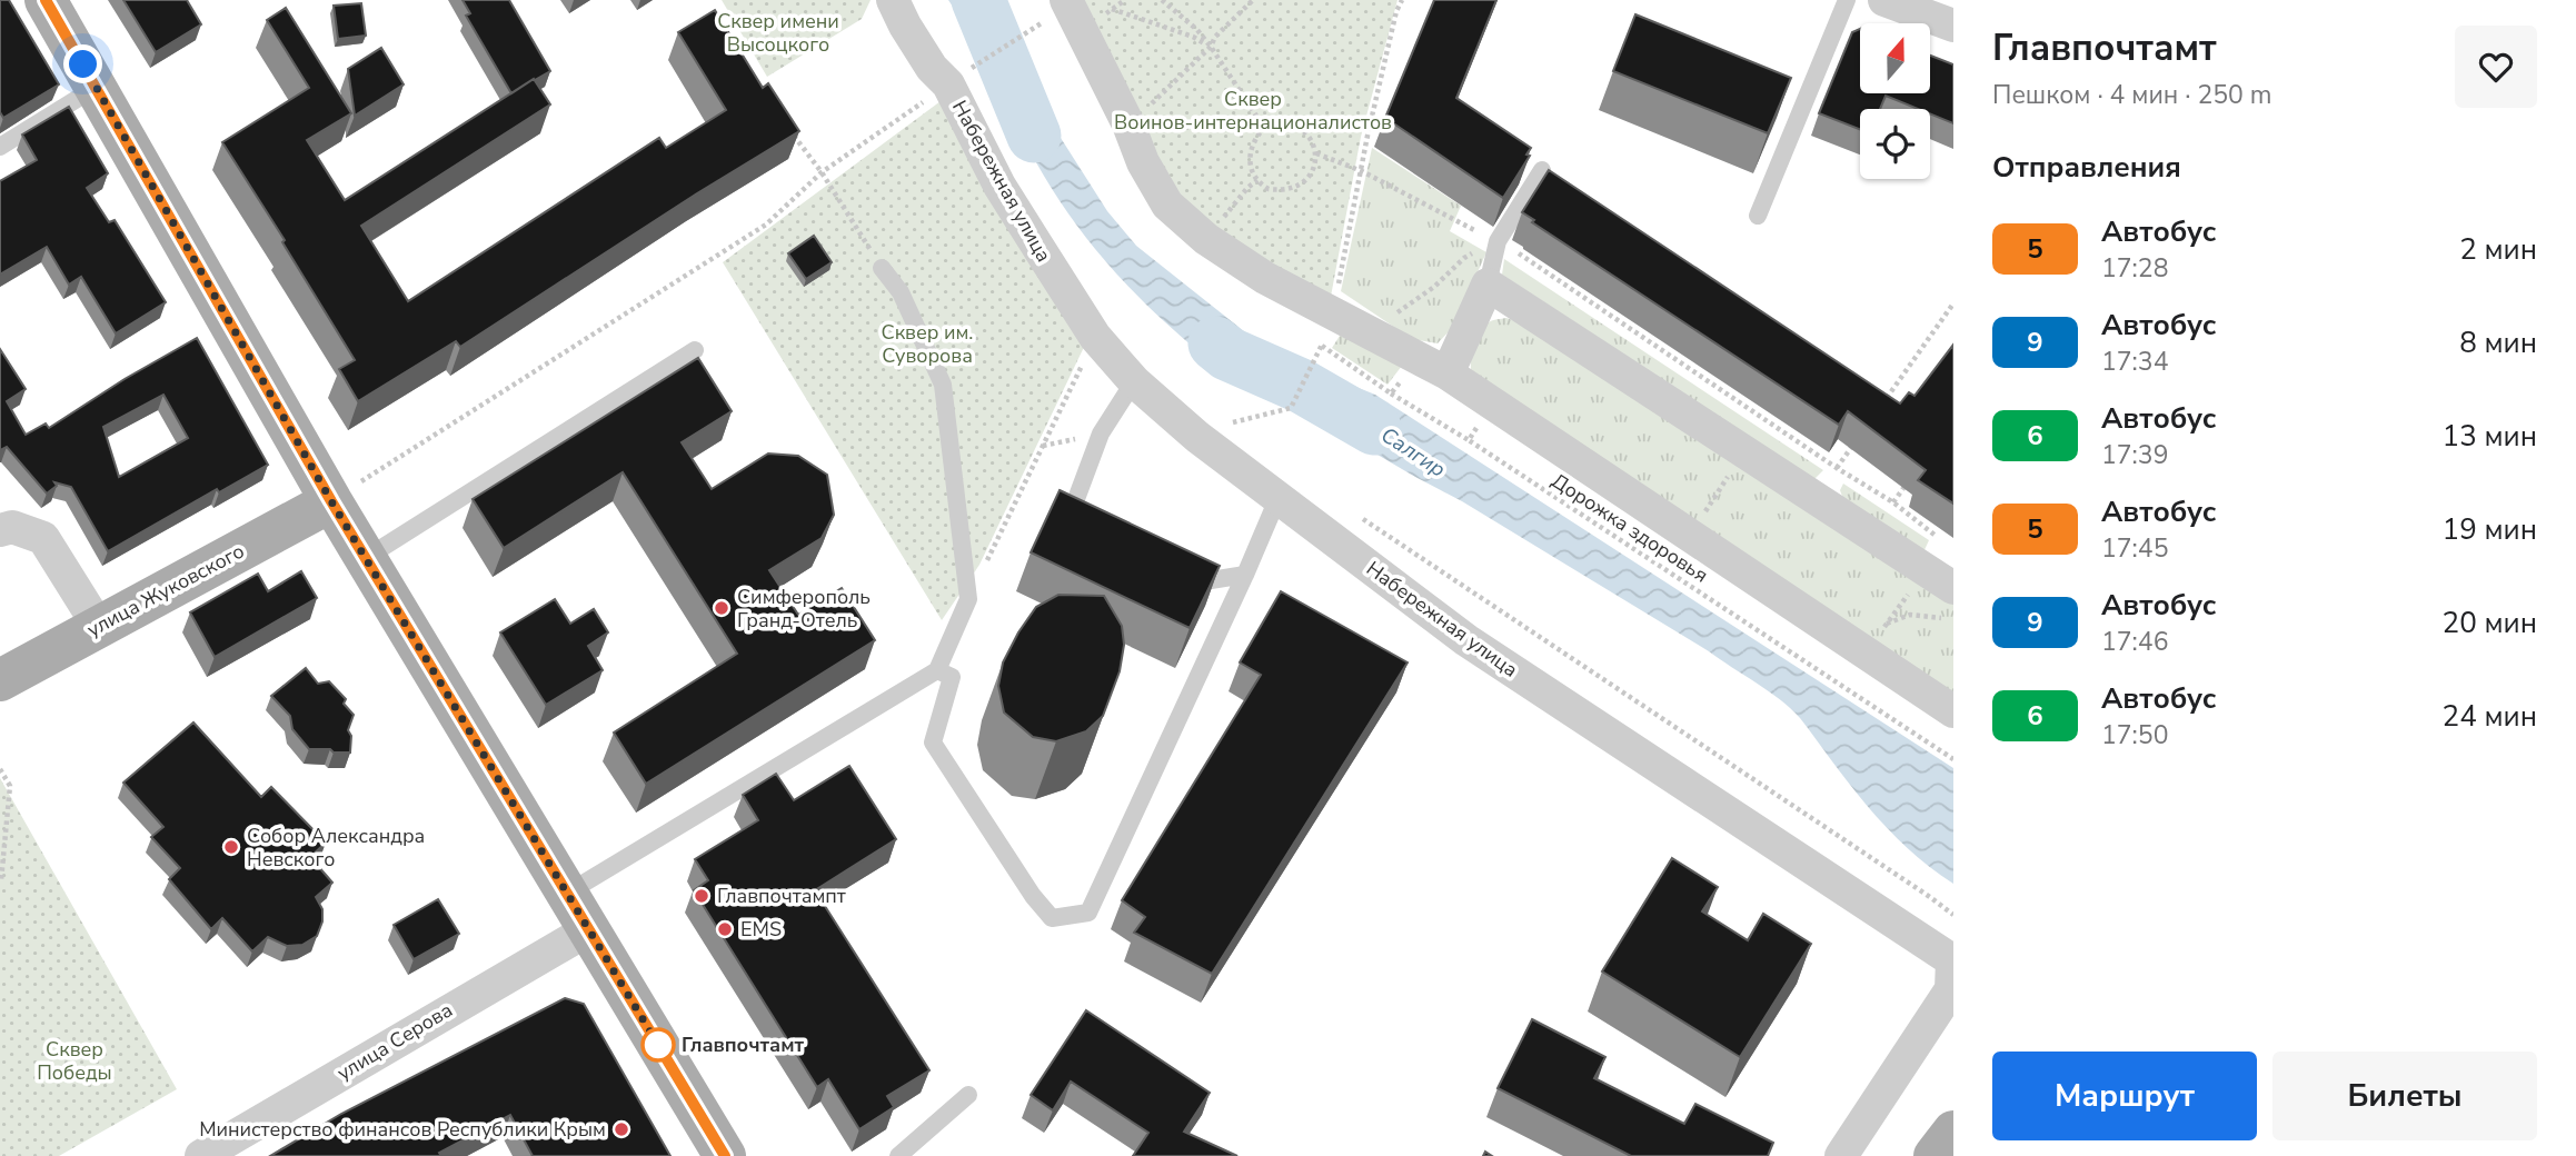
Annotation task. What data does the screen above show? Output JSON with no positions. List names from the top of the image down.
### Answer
{
  "streets": {
    "main road": ["улица Жуковского"],
    "street": ["Набережная улица", "улица Серова"],
    "path": ["Дорожка здоровья"]
  },
  "water": ["Салгир"],
  "parks": [
    "Сквер имени Высоцкого",
    "Сквер Воинов-интернационалистов",
    "Сквер им. Суворова",
    "Сквер Победы"
  ],
  "places": [
    "Симферополь Гранд-Отель",
    "Собор Александра Невского",
    "Главпочтампт",
    "EMS",
    "Главпочтамт",
    "Министерство финансов Республики Крым"
  ],
  "lines": ["bus line 5"],
  "north": "top",
  "page": {
    "heading": [
      ["Главпочтамт", "Пешком · 4 мин · 250 m"],
      "Отправления"
    ],
    "list": [
      {
        "mark": "5",
        "name": "Автобус",
        "note": "17:28",
        "value": "2 мин"
      },
      {
        "mark": "9",
        "name": "Автобус",
        "note": "17:34",
        "value": "8 мин"
      },
      {
        "mark": "6",
        "name": "Автобус",
        "note": "17:39",
        "value": "13 мин"
      },
      {
        "mark": "5",
        "name": "Автобус",
        "note": "17:45",
        "value": "19 мин"
      },
      {
        "mark": "9",
        "name": "Автобус",
        "note": "17:46",
        "value": "20 мин"
      },
      {
        "mark": "6",
        "name": "Автобус",
        "note": "17:50",
        "value": "24 мин"
      }
    ],
    "buttons": ["Маршрут", "Билеты"]
  }
}
